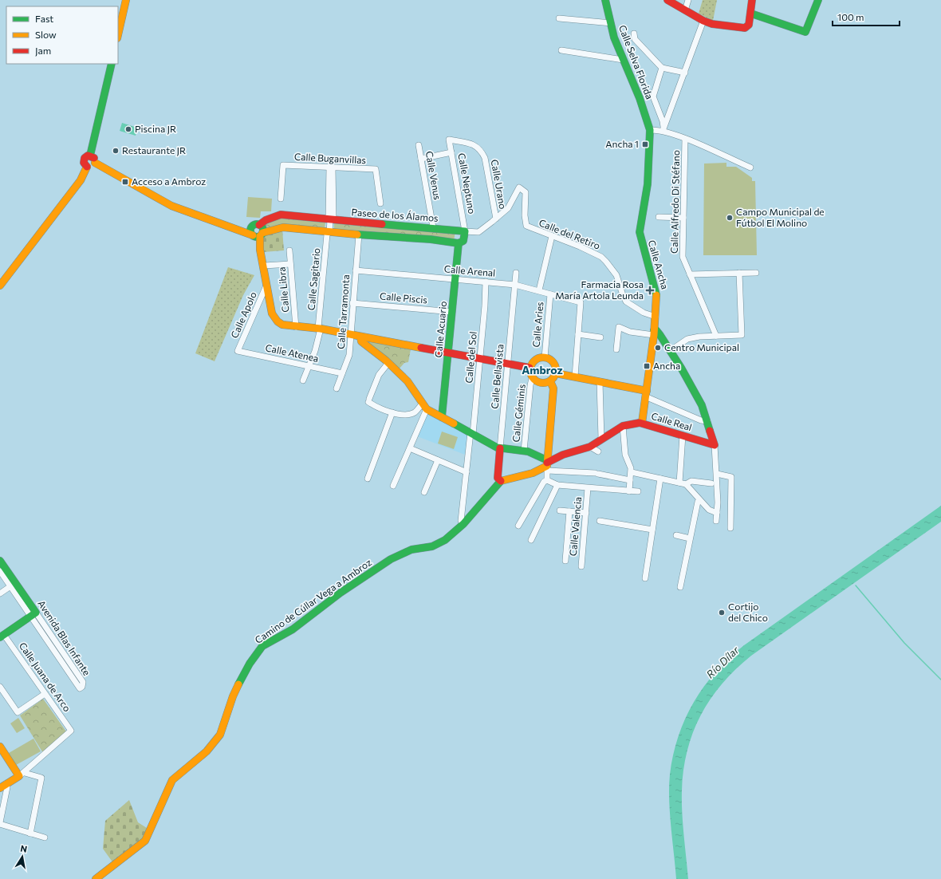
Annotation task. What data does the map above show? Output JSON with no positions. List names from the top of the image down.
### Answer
{
  "streets": {
    "street": [
      "Calle Selva Florida",
      "Calle Buganvillas",
      "Calle Venus",
      "Calle Neptuno",
      "Calle Urano",
      "Calle Alfredo Di Stéfano",
      "Paseo de los Álamos",
      "Calle del Retiro",
      "Calle Ancha",
      "Calle Arenal",
      "Calle Sagitario",
      "Calle Libra",
      "Calle Piscis",
      "Calle Tarramonta",
      "Calle Apolo",
      "Calle Aries",
      "Calle Acuario",
      "Calle Atenea",
      "Calle del Sol",
      "Calle Bellavista",
      "Calle Géminis",
      "Calle Real",
      "Calle Valencia",
      "Camino de Cúllar Vega a Ambroz",
      "Avenida Blas Infante",
      "Calle Juana de Arco"
    ]
  },
  "crossings": [
    ["Calle Selva Florida", "Calle Ancha"],
    ["Calle Venus", "Paseo de los Álamos"],
    ["Calle Neptuno", "Calle Urano"],
    ["Calle Neptuno", "Paseo de los Álamos"],
    ["Calle Neptuno", "Calle Acuario"],
    ["Calle Urano", "Paseo de los Álamos"],
    ["Paseo de los Álamos", "Calle del Retiro"],
    ["Paseo de los Álamos", "Calle Acuario"],
    ["Calle del Retiro", "Calle Ancha"],
    ["Calle Ancha", "Calle Real"],
    ["Calle Arenal", "Calle Tarramonta"],
    ["Calle Arenal", "Calle Aries"],
    ["Calle Arenal", "Calle Acuario"],
    ["Calle Arenal", "Calle del Sol"],
    ["Calle Arenal", "Calle Bellavista"],
    ["Calle Sagitario", "Calle Atenea"],
    ["Calle Piscis", "Calle Tarramonta"],
    ["Calle Piscis", "Calle Acuario"],
    ["Calle Tarramonta", "Calle Atenea"],
    ["Calle Apolo", "Calle Atenea"],
    ["Calle Aries", "Calle Géminis"],
    ["Calle del Sol", "Camino de Cúllar Vega a Ambroz"],
    ["Calle Bellavista", "Calle Real"],
    ["Calle Bellavista", "Camino de Cúllar Vega a Ambroz"],
    ["Calle Real", "Camino de Cúllar Vega a Ambroz"]
  ],
  "districts": ["Ambroz"],
  "water": ["Río Dílar"],
  "places": {
    "other": [
      "Piscina JR",
      "Restaurante JR",
      "Campo Municipal de Fútbol El Molino",
      "Centro Municipal",
      "Cortijo del Chico"
    ],
    "transit": ["Ancha 1", "Acceso a Ambroz", "Ancha"],
    "health": ["Farmacia Rosa María Artola Leunda"]
  },
  "legend": ["Fast", "Slow", "Jam"],
  "scale_bar": "100 m",
  "north": "top"
}
